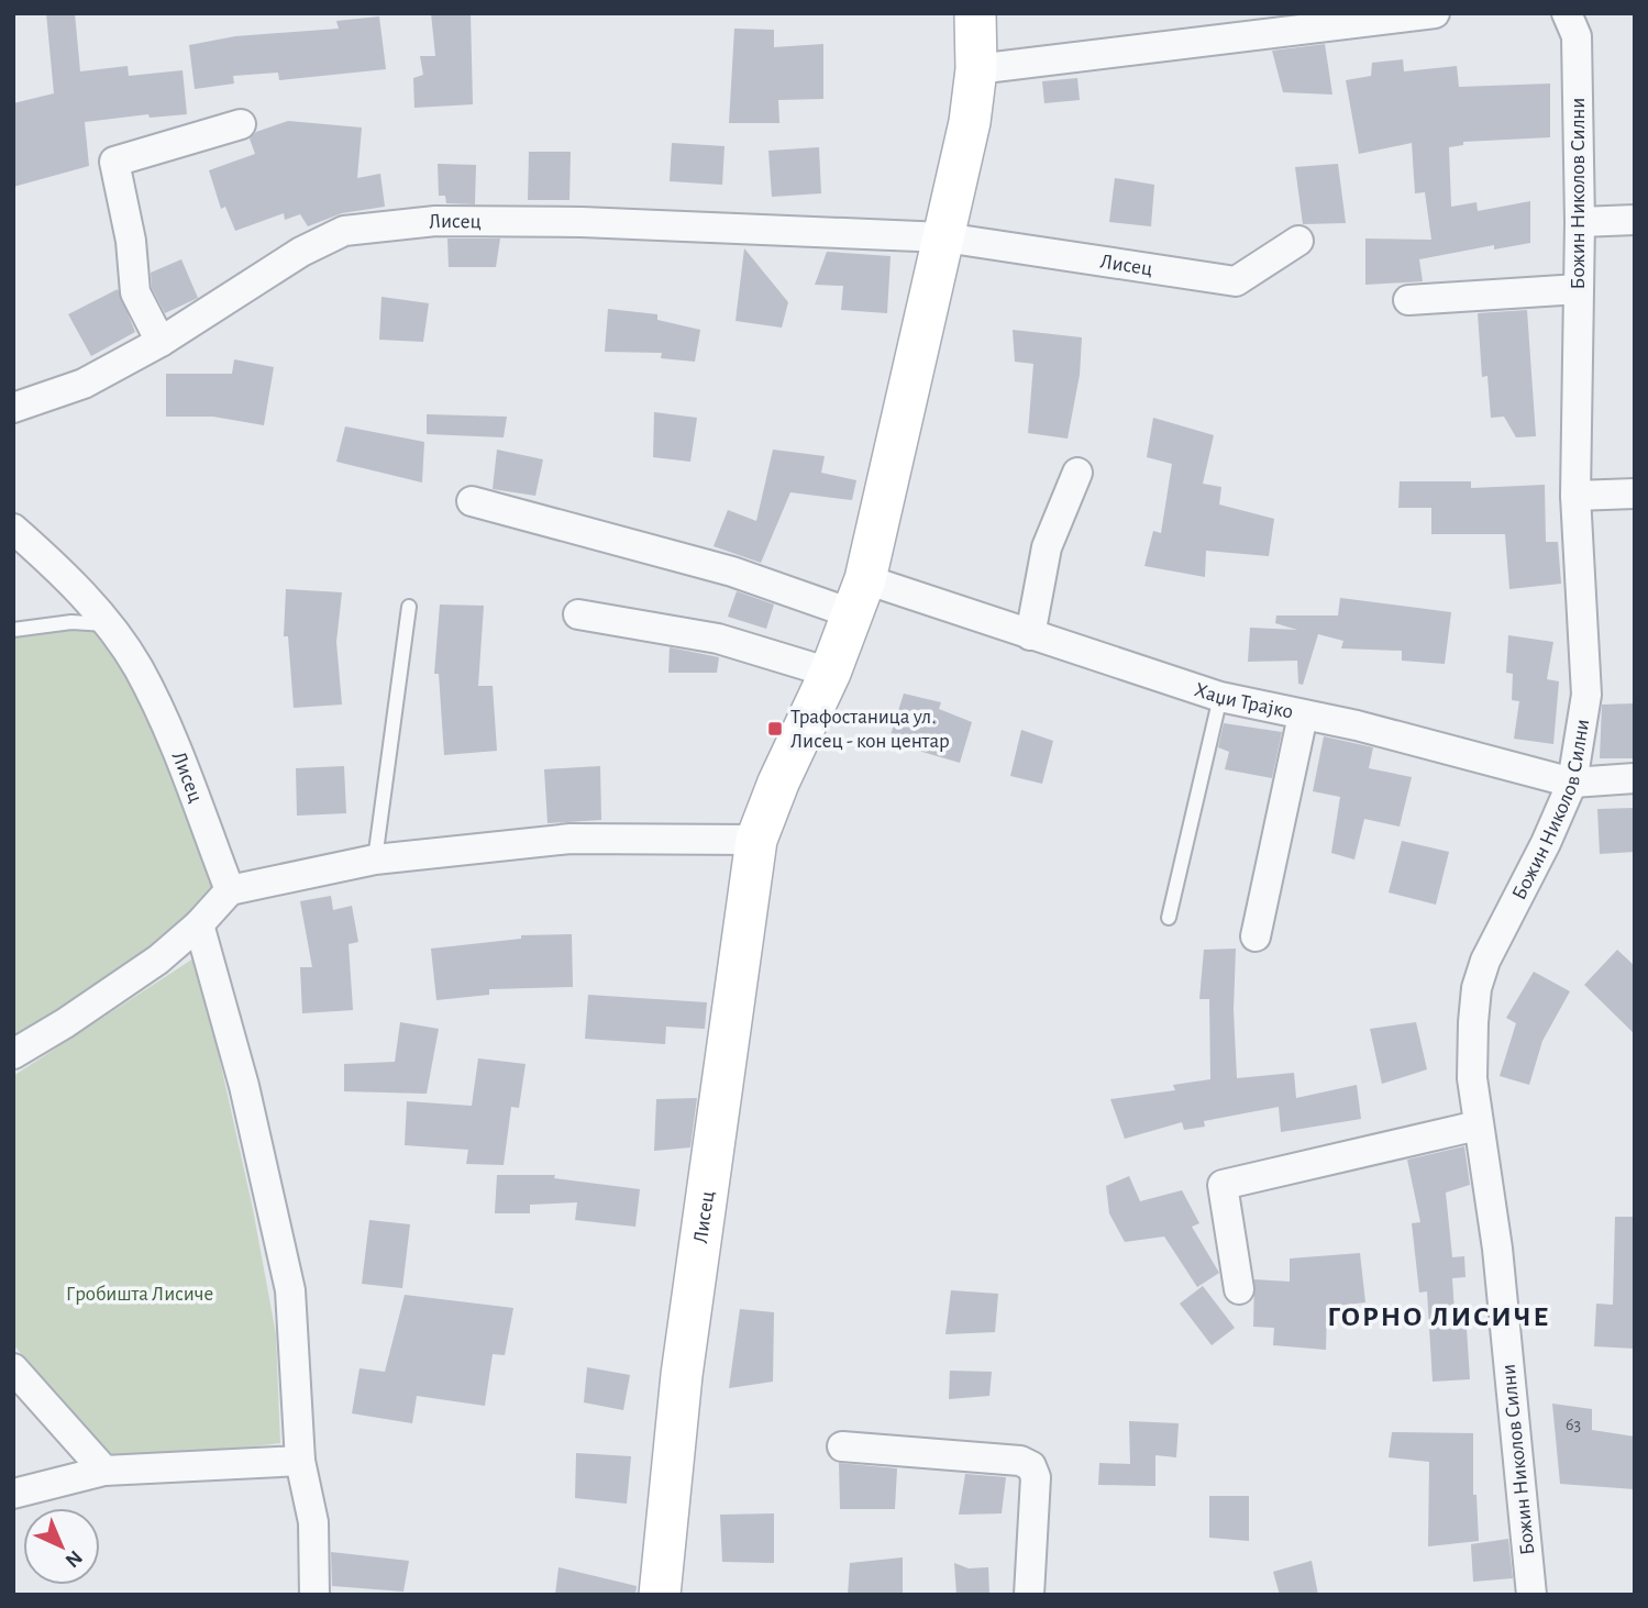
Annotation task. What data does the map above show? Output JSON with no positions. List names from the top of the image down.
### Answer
{
  "streets": {
    "street": ["Божин Николов Силни", "Лисец", "Хаџи Трајко"]
  },
  "crossings": [
    ["Божин Николов Силни", "Хаџи Трајко"],
    ["Лисец", "Хаџи Трајко"]
  ],
  "districts": ["ГОРНО ЛИСИЧЕ"],
  "parks": ["Гробишта Лисиче"],
  "places": {
    "transit": ["Трафостаница ул. Лисец - кон центар"]
  },
  "house_numbers": ["63"],
  "north": "bottom right"
}
